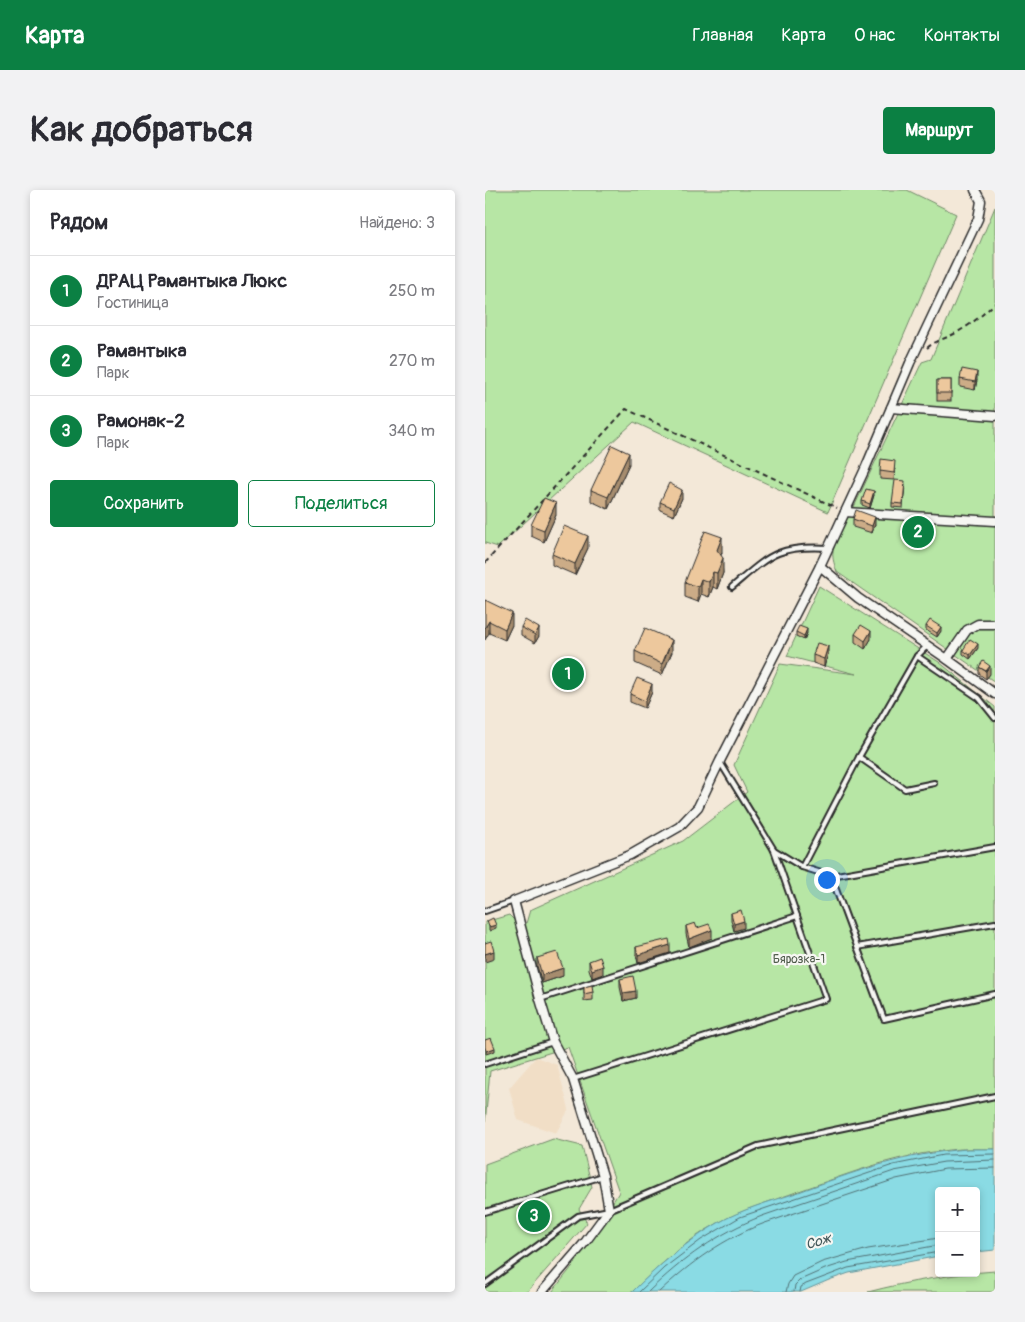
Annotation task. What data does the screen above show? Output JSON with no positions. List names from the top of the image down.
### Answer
{
  "water": ["Сож"],
  "parks": ["Бярозка-1"],
  "page": {
    "header": "Карта",
    "nav": [
      "Главная",
      "Карта",
      "О нас",
      "Контакты"
    ],
    "buttons": [
      "Маршрут",
      ["Сохранить", "Поделиться"]
    ],
    "title": "Как добраться",
    "heading": ["Рядом", "Найдено: 3"],
    "list": [
      {
        "mark": "1",
        "name": "ДРАЦ Рамантыка Люкс",
        "note": "Гостиница",
        "value": "250 m"
      },
      {
        "mark": "2",
        "name": "Рамантыка",
        "note": "Парк",
        "value": "270 m"
      },
      {
        "mark": "3",
        "name": "Рамонак-2",
        "note": "Парк",
        "value": "340 m"
      }
    ],
    "pins": ["2", "1", "3"],
    "map_buttons": ["+", "−"]
  }
}
